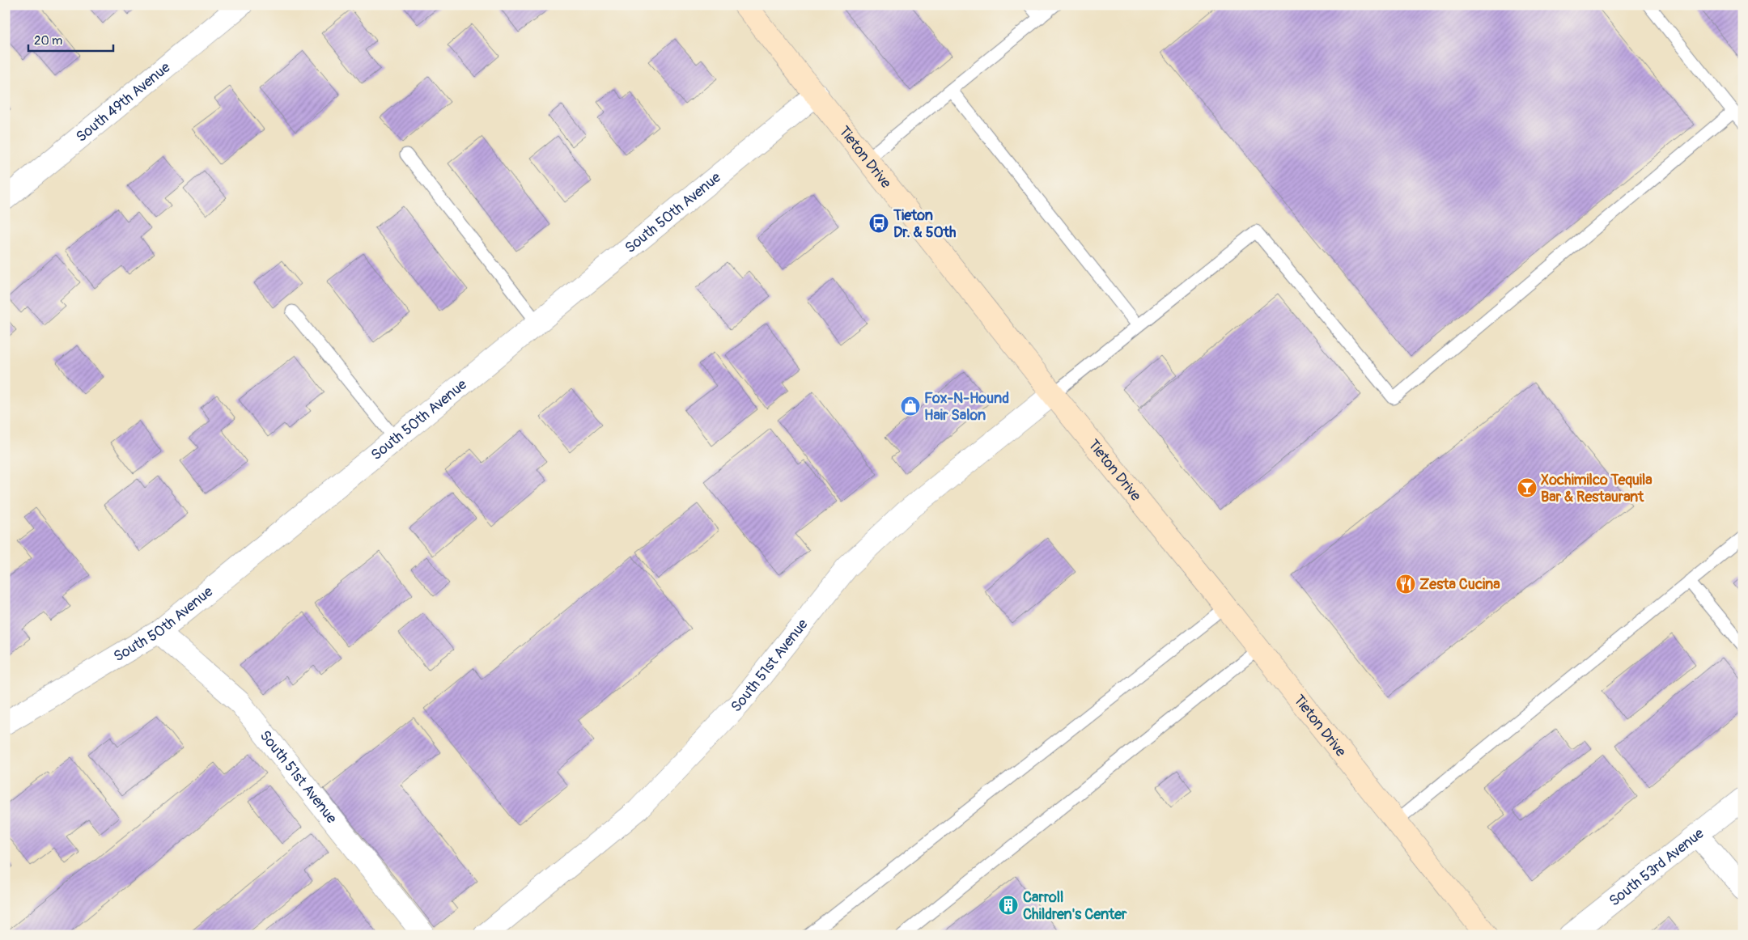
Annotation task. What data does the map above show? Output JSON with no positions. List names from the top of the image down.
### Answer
{
  "streets": {
    "main road": ["Tieton Drive"],
    "street": [
      "South 49th Avenue",
      "South 50th Avenue",
      "South 51st Avenue",
      "South 53rd Avenue"
    ]
  },
  "crossings": [
    ["Tieton Drive", "South 50th Avenue"],
    ["Tieton Drive", "South 51st Avenue"],
    ["South 50th Avenue", "South 51st Avenue"]
  ],
  "places": {
    "bus stop": ["Tieton Dr. & 50th"],
    "shop": ["Fox-N-Hound Hair Salon"],
    "bar": ["Xochimilco Tequila Bar & Restaurant"],
    "restaurant": ["Zesta Cucina"],
    "building": ["Carroll Children's Center"]
  },
  "scale_bar": "20 m"
}
